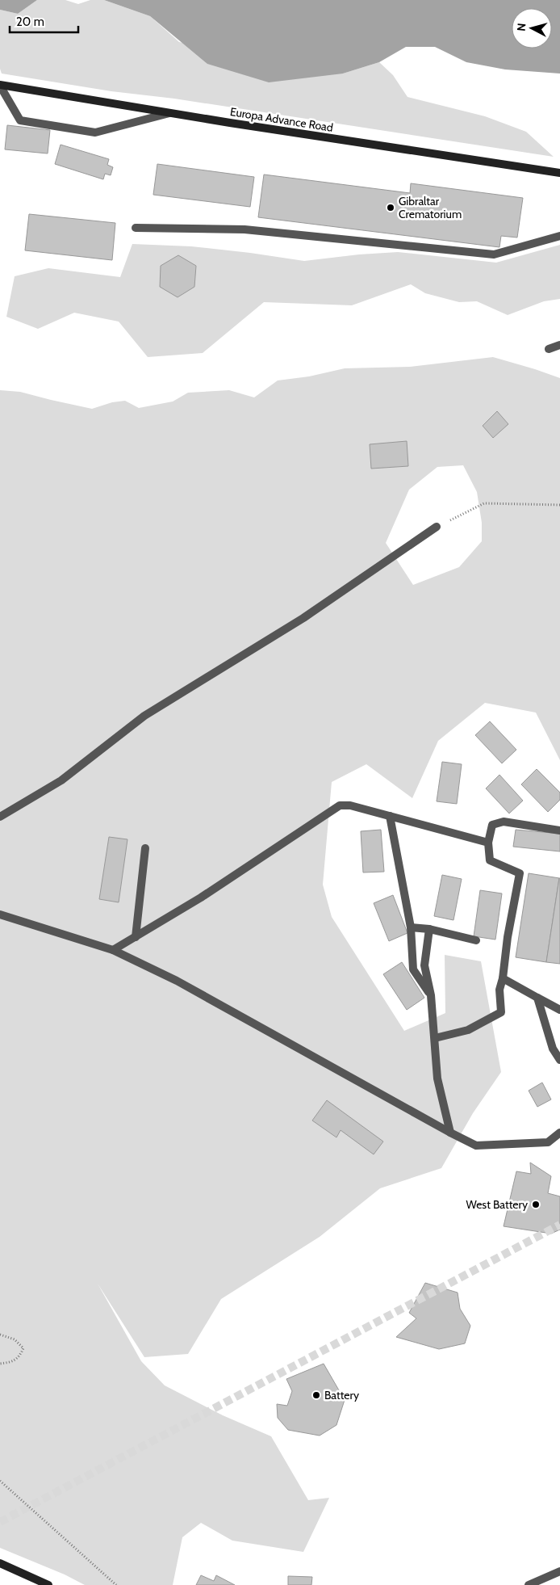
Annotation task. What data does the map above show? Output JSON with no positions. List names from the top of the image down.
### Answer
{
  "streets": {
    "main road": ["Europa Advance Road"]
  },
  "places": ["Gibraltar Crematorium", "West Battery", "Battery"],
  "scale_bar": "20 m",
  "north": "left"
}
